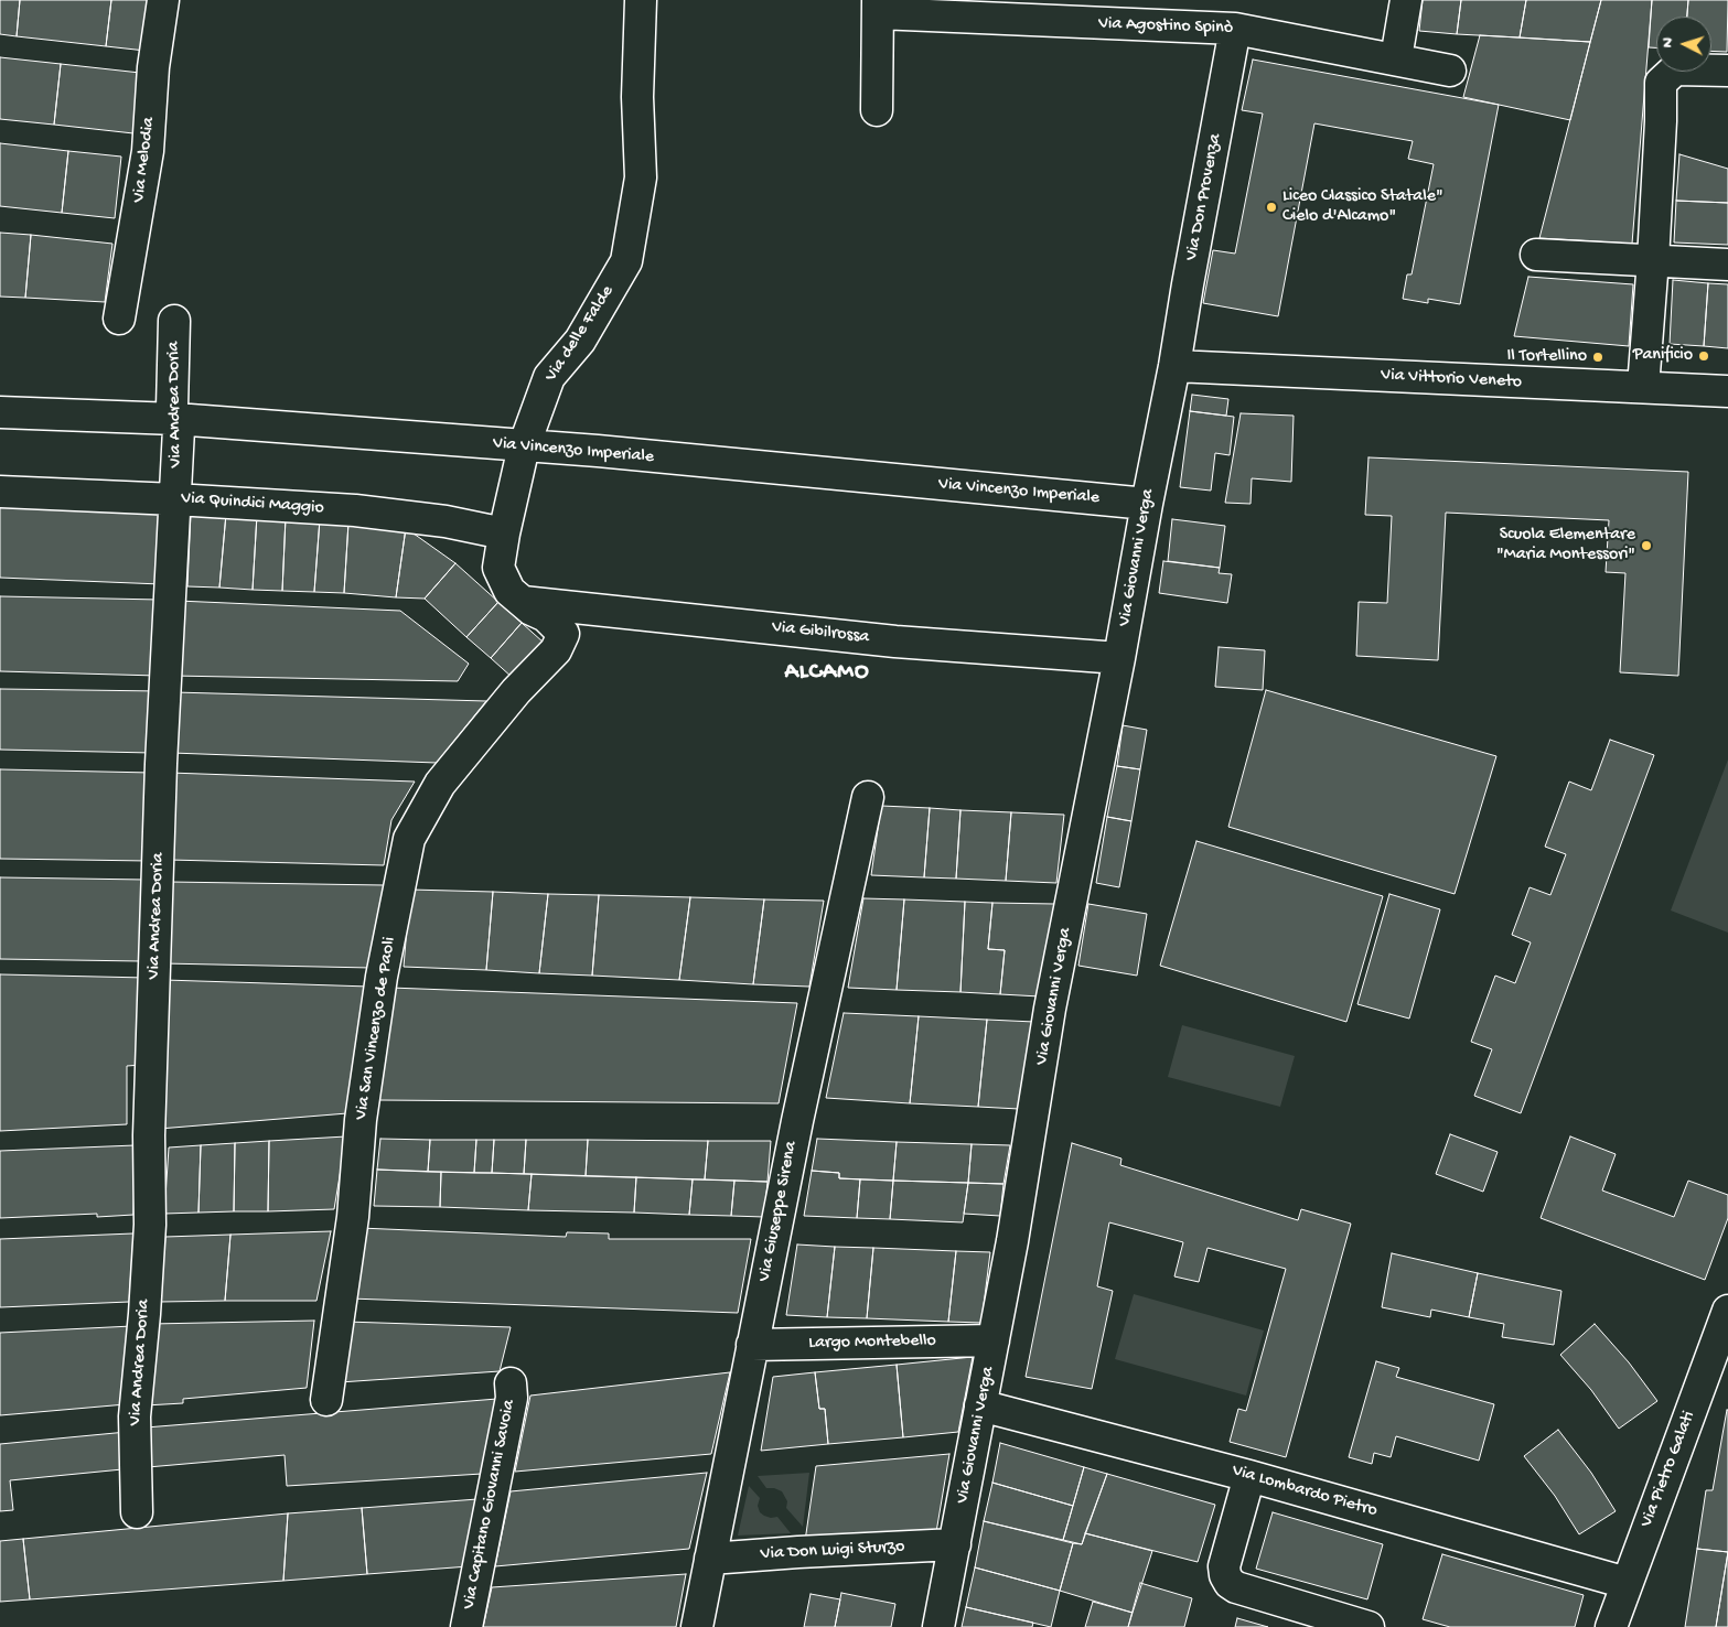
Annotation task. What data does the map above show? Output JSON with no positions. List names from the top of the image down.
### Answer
{
  "streets": {
    "street": [
      "Via Agostino Spinò",
      "Via Melodia",
      "Via Don Provenza",
      "Via delle Falde",
      "Via Vittorio Veneto",
      "Via Andrea Doria",
      "Via Vincenzo Imperiale",
      "Via Quindici Maggio",
      "Via Giovanni Verga",
      "Via Gibilrossa",
      "Via San Vincenzo de Paoli",
      "Via Giuseppe Sirena",
      "Largo Montebello",
      "Via Pietro Galati",
      "Via Lombardo Pietro",
      "Via Capitano Giovanni Savoia",
      "Via Don Luigi Sturzo"
    ]
  },
  "crossings": [
    ["Via Agostino Spinò", "Via Don Provenza"],
    ["Via Don Provenza", "Via Vittorio Veneto"],
    ["Via Don Provenza", "Via Giovanni Verga"],
    ["Via delle Falde", "Via Vincenzo Imperiale"],
    ["Via delle Falde", "Via Quindici Maggio"],
    ["Via delle Falde", "Via Gibilrossa"],
    ["Via delle Falde", "Via San Vincenzo de Paoli"],
    ["Via Vittorio Veneto", "Via Giovanni Verga"],
    ["Via Andrea Doria", "Via Vincenzo Imperiale"],
    ["Via Andrea Doria", "Via Quindici Maggio"],
    ["Via Vincenzo Imperiale", "Via Giovanni Verga"],
    ["Via Giovanni Verga", "Via Gibilrossa"],
    ["Via Giovanni Verga", "Largo Montebello"],
    ["Via Giovanni Verga", "Via Lombardo Pietro"],
    ["Via Giovanni Verga", "Via Don Luigi Sturzo"],
    ["Via Gibilrossa", "Via San Vincenzo de Paoli"],
    ["Via Giuseppe Sirena", "Largo Montebello"],
    ["Via Giuseppe Sirena", "Via Don Luigi Sturzo"],
    ["Via Pietro Galati", "Via Lombardo Pietro"]
  ],
  "districts": ["ALCAMO"],
  "places": [
    "Liceo Classico Statale\" Cielo d'Alcamo\"",
    "Panificio",
    "Il Tortellino",
    "Scuola Elementare \"Maria Montessori\""
  ],
  "north": "left"
}
